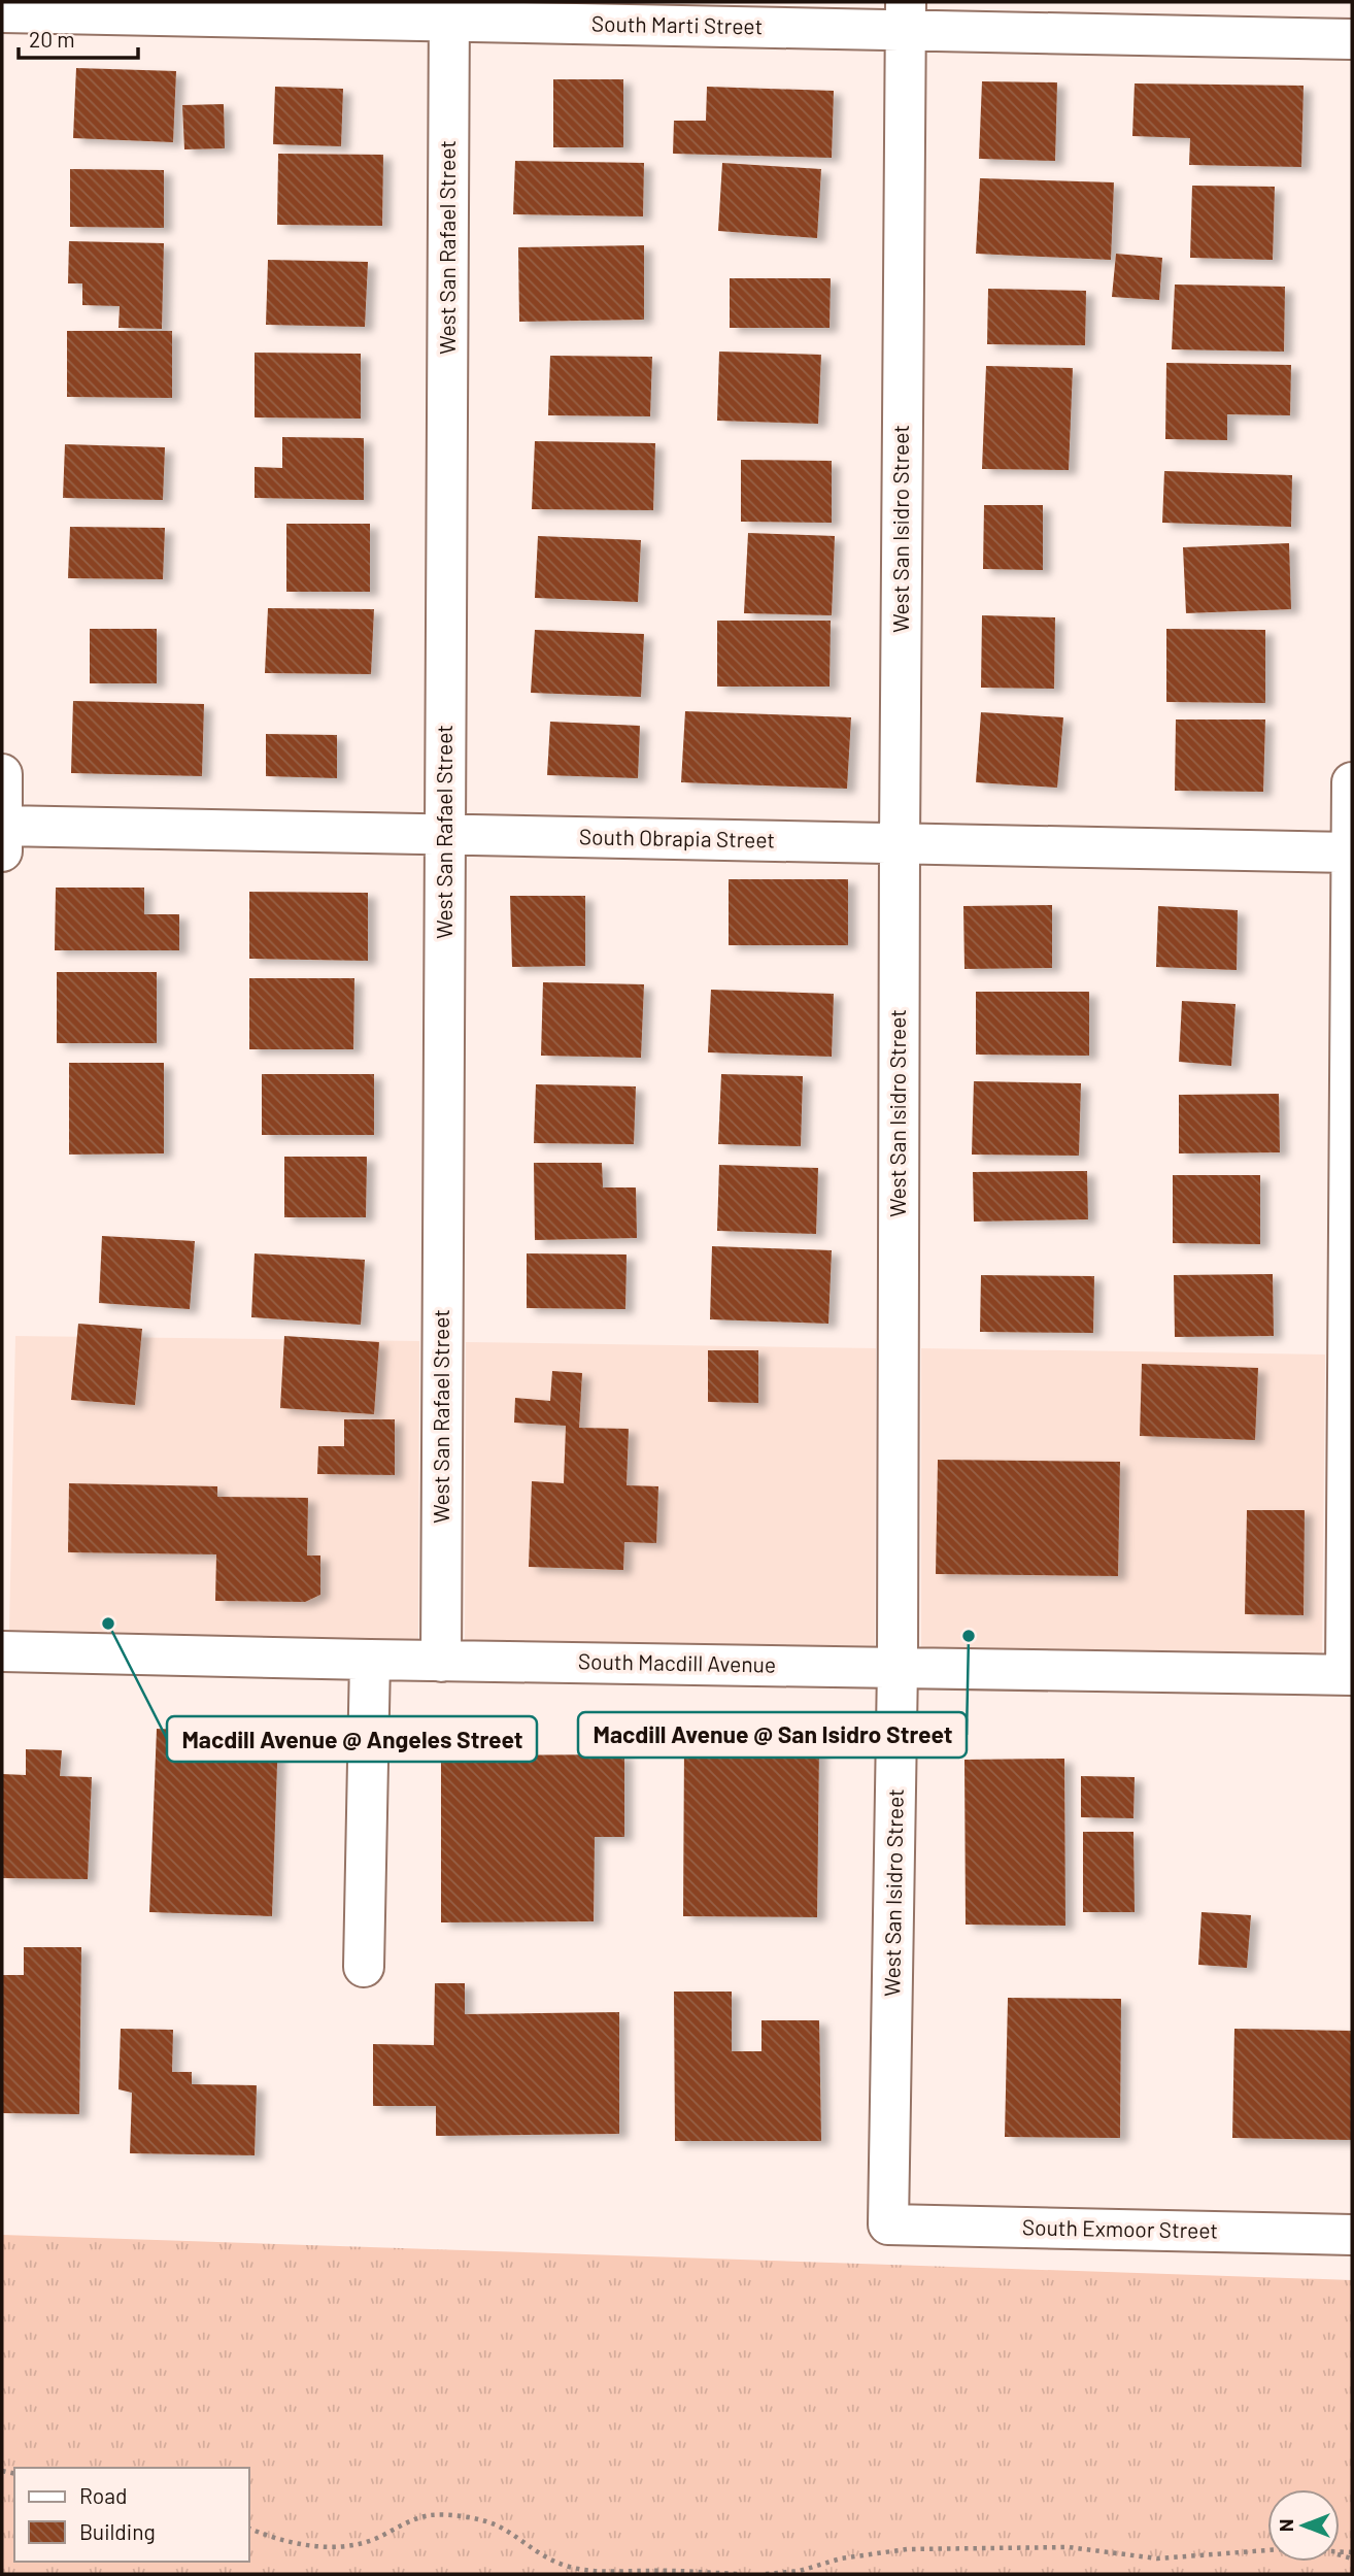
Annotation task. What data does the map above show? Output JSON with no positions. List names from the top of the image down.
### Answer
{
  "streets": {
    "street": [
      "South Marti Street",
      "West San Rafael Street",
      "West San Isidro Street",
      "South Obrapia Street",
      "South Macdill Avenue",
      "South Exmoor Street"
    ]
  },
  "crossings": [
    ["South Marti Street", "West San Rafael Street"],
    ["South Marti Street", "West San Isidro Street"],
    ["West San Rafael Street", "South Obrapia Street"],
    ["West San Rafael Street", "South Macdill Avenue"],
    ["West San Isidro Street", "South Obrapia Street"],
    ["West San Isidro Street", "South Macdill Avenue"],
    ["West San Isidro Street", "South Exmoor Street"]
  ],
  "places": ["Macdill Avenue @ Angeles Street", "Macdill Avenue @ San Isidro Street"],
  "legend": ["Road", "Building"],
  "scale_bar": "20 m",
  "north": "left"
}
